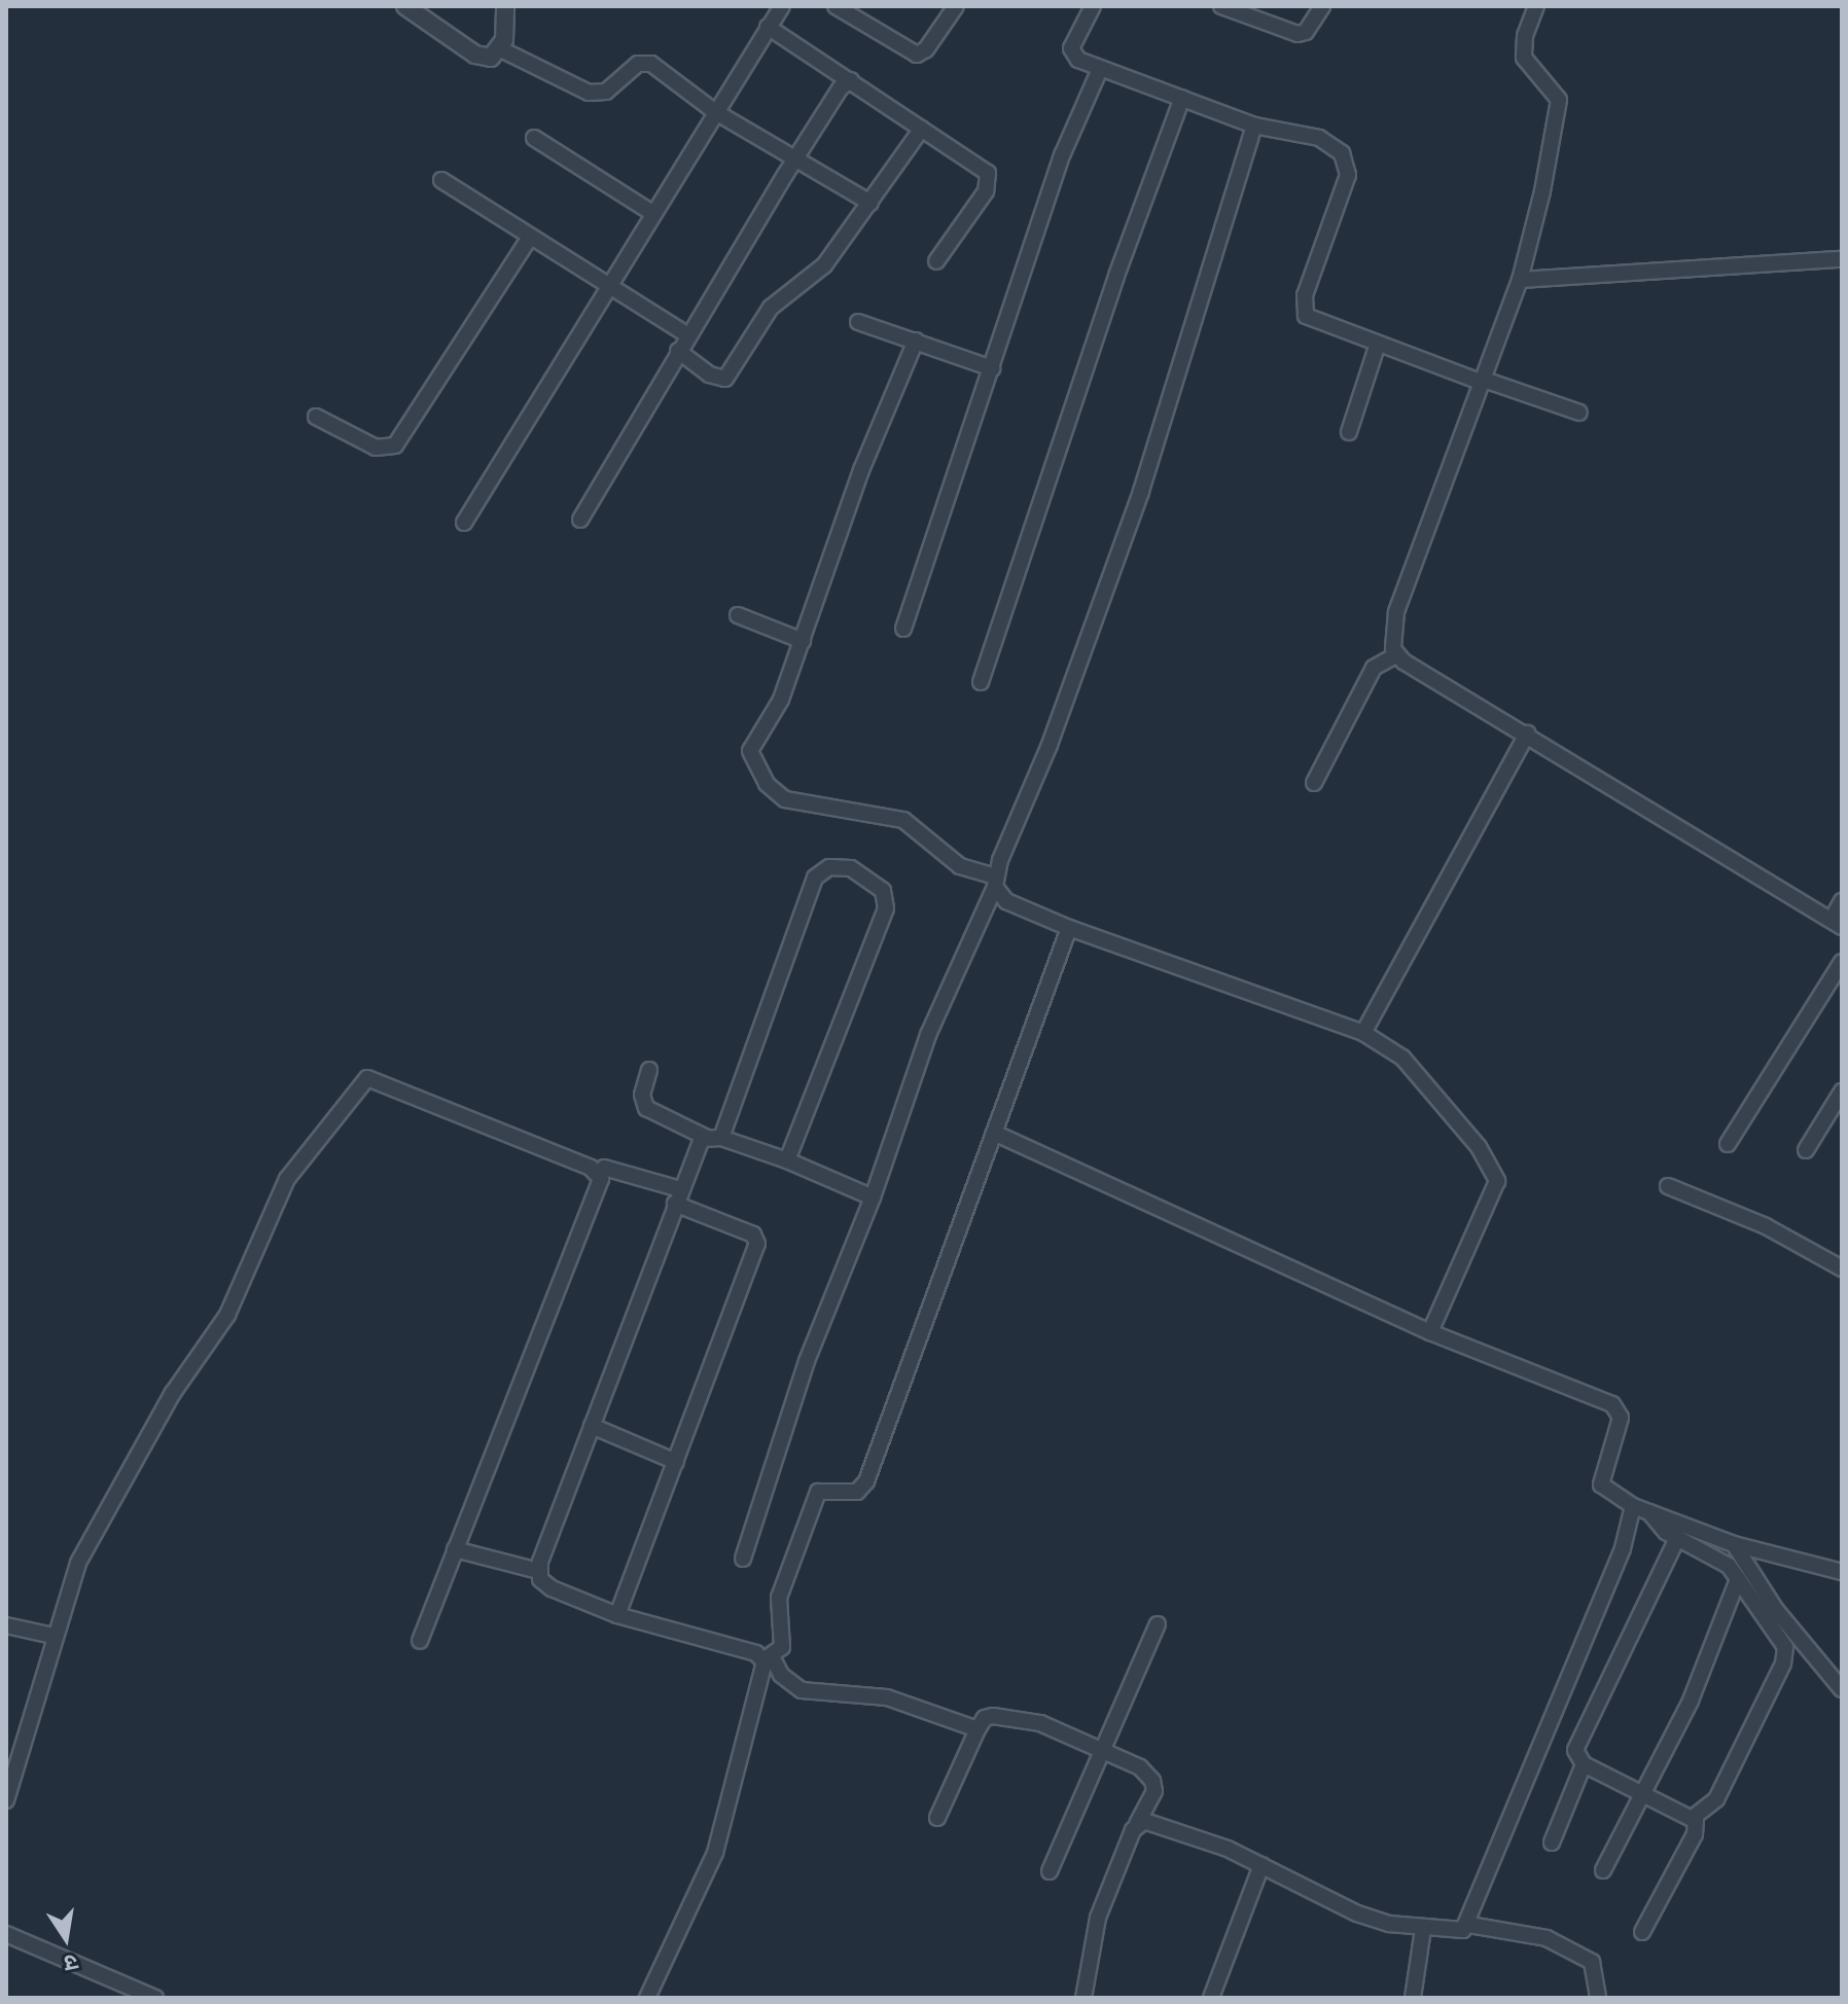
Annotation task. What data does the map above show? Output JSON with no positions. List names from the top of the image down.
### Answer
{
  "north": "bottom"
}
